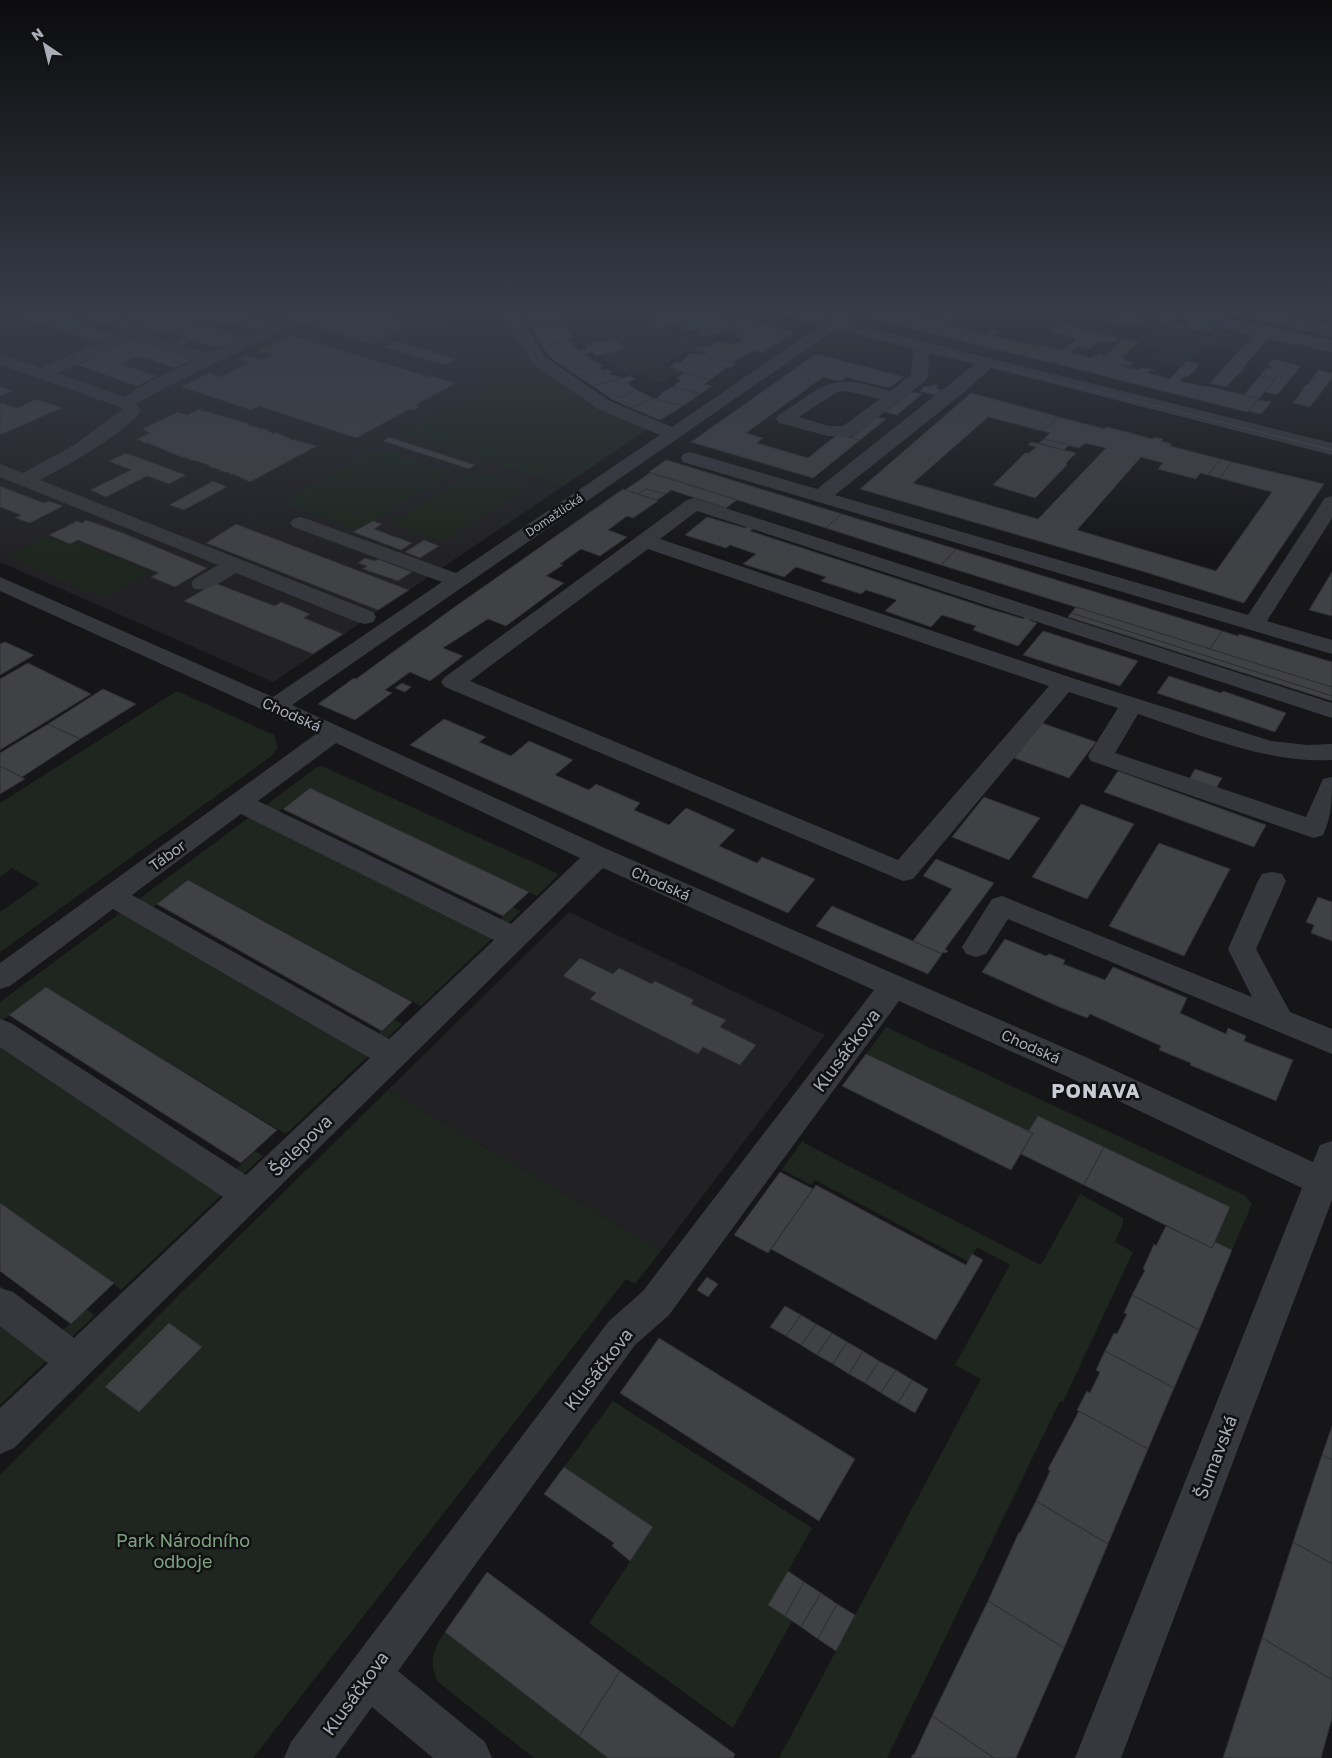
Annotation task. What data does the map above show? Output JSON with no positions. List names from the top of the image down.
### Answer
{
  "streets": {
    "street": [
      "Domažlická",
      "Chodská",
      "Tábor",
      "Klusáčkova",
      "Šelepova",
      "Šumavská"
    ]
  },
  "crossings": [
    ["Domažlická", "Chodská"],
    ["Chodská", "Tábor"],
    ["Chodská", "Klusáčkova"],
    ["Chodská", "Šelepova"],
    ["Chodská", "Šumavská"]
  ],
  "districts": ["PONAVA"],
  "parks": ["Park Národního odboje"],
  "north": "top left"
}
